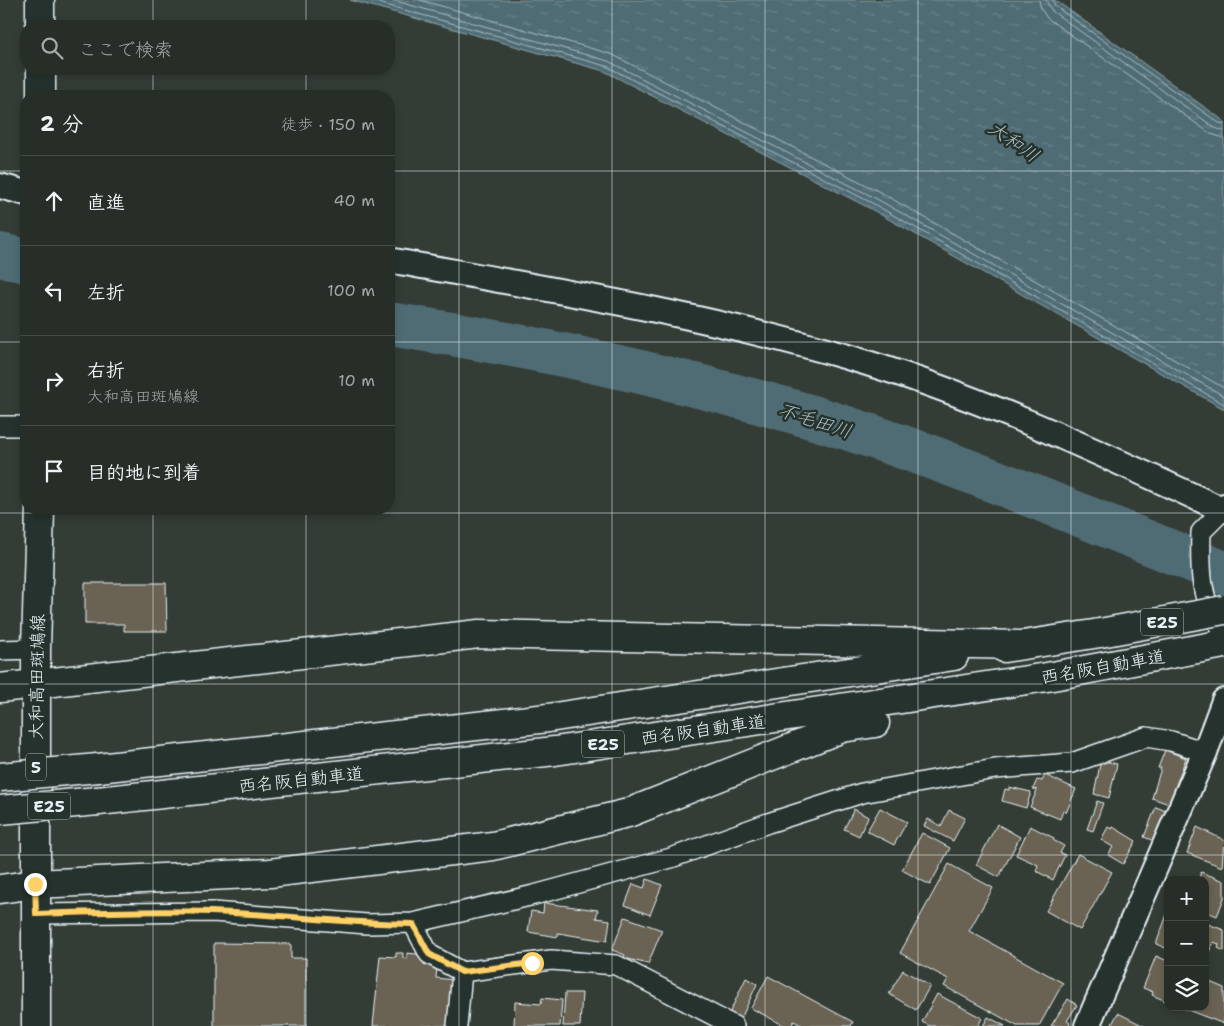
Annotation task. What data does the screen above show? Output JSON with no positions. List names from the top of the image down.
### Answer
{
  "streets": {
    "main road": [
      "E25",
      "西名阪自動車道",
      "大和高田斑鳩線",
      "5"
    ]
  },
  "water": ["大和川", "不毛田川"],
  "page": {
    "search": "ここで検索",
    "heading": ["2 分", "徒歩 · 150 m"],
    "list": [
      ["直進", "40 m"],
      ["左折", "100 m"],
      ["右折", "大和高田斑鳩線", "10 m"],
      "目的地に到着"
    ],
    "map_buttons": ["+", "−"]
  }
}
